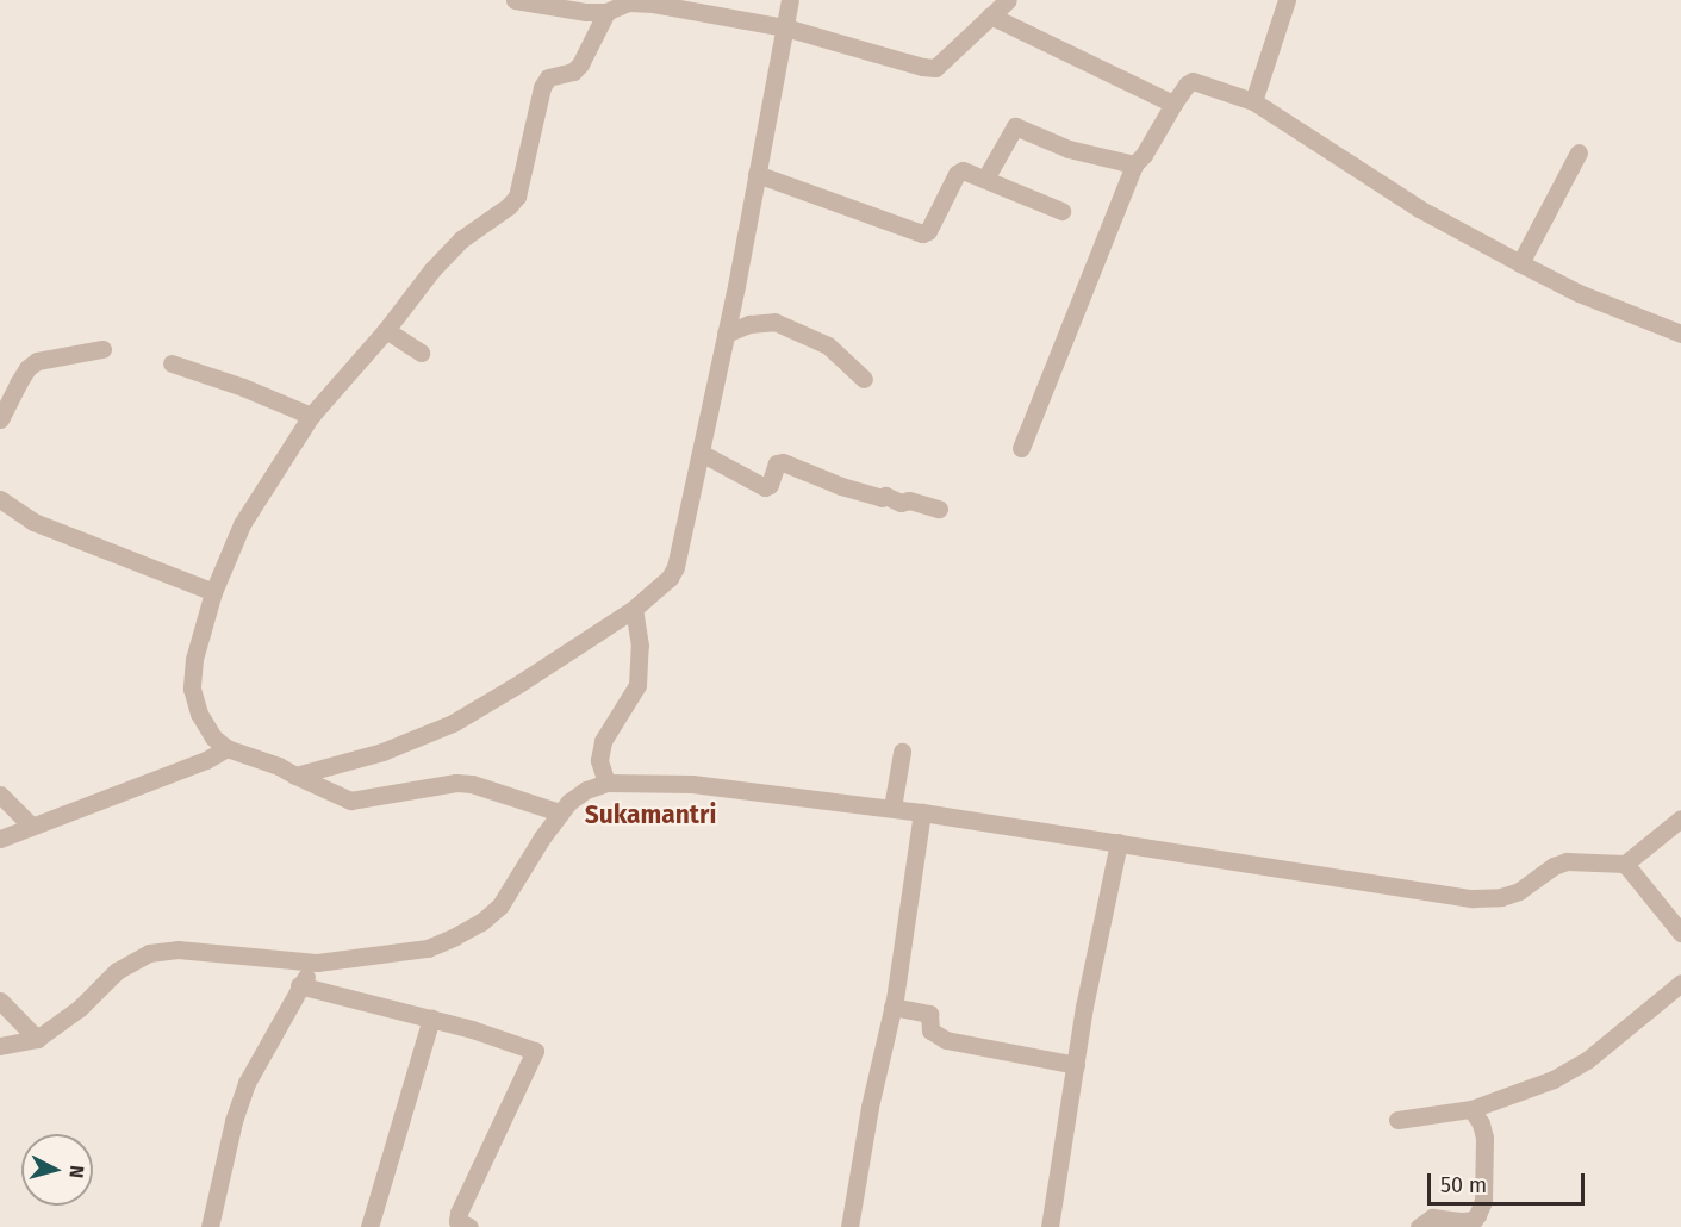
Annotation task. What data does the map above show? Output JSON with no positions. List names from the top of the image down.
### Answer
{
  "districts": ["Sukamantri"],
  "scale_bar": "50 m",
  "north": "right"
}
